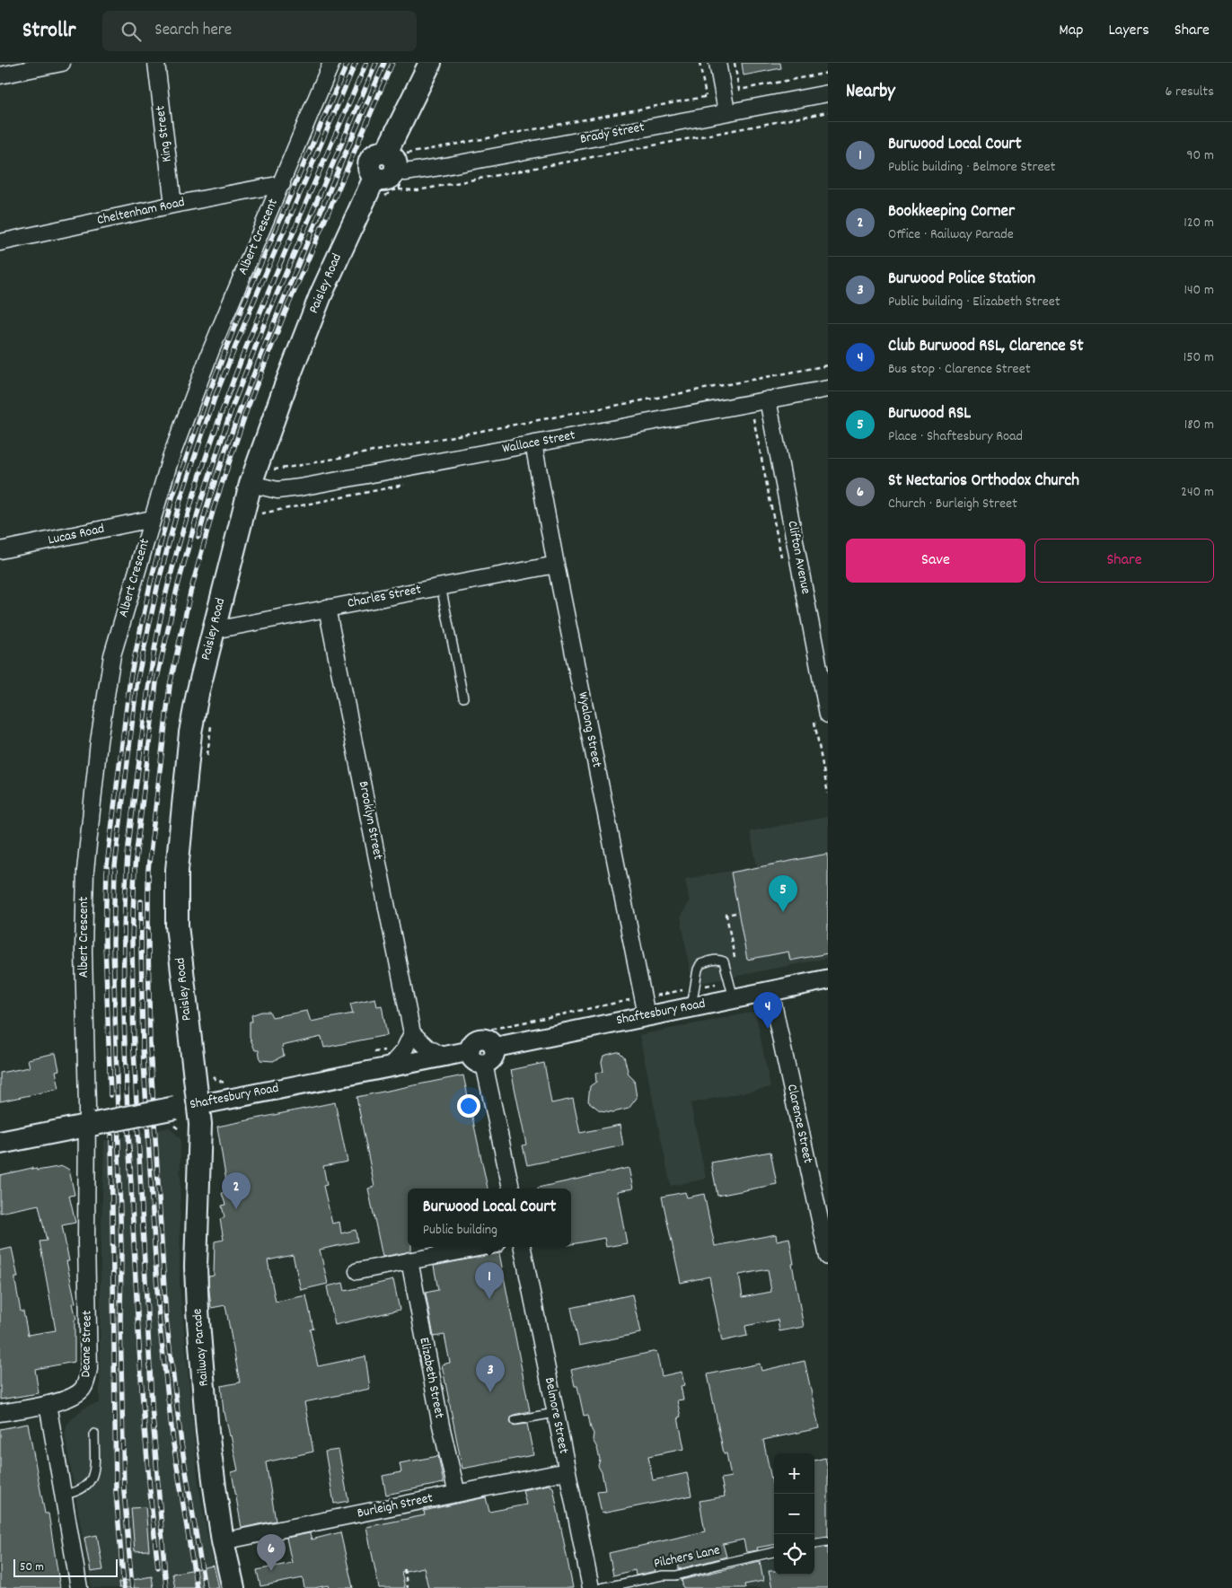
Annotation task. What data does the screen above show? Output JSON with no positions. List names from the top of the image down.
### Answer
{
  "streets": {
    "main road": ["Paisley Road", "Shaftesbury Road", "Railway Parade"],
    "street": [
      "King Street",
      "Brady Street",
      "Cheltenham Road",
      "Albert Crescent",
      "Wallace Street",
      "Lucas Road",
      "Clifton Avenue",
      "Charles Street",
      "Wyalong Street",
      "Brooklyn Street",
      "Clarence Street",
      "Deane Street",
      "Elizabeth Street",
      "Belmore Street",
      "Burleigh Street"
    ],
    "lane": ["Pilchers Lane"]
  },
  "crossings": [
    ["King Street", "Cheltenham Road"],
    ["Brady Street", "Paisley Road"],
    ["Cheltenham Road", "Albert Crescent"],
    ["Albert Crescent", "Lucas Road"],
    ["Albert Crescent", "Shaftesbury Road"],
    ["Albert Crescent", "Deane Street"],
    ["Paisley Road", "Wallace Street"],
    ["Paisley Road", "Charles Street"],
    ["Paisley Road", "Shaftesbury Road"],
    ["Paisley Road", "Railway Parade"],
    ["Wallace Street", "Clifton Avenue"],
    ["Wallace Street", "Wyalong Street"],
    ["Charles Street", "Wyalong Street"],
    ["Charles Street", "Brooklyn Street"],
    ["Wyalong Street", "Shaftesbury Road"],
    ["Shaftesbury Road", "Clarence Street"],
    ["Shaftesbury Road", "Deane Street"],
    ["Shaftesbury Road", "Railway Parade"],
    ["Railway Parade", "Burleigh Street"],
    ["Elizabeth Street", "Burleigh Street"],
    ["Belmore Street", "Burleigh Street"]
  ],
  "scale_bar": "50 m",
  "page": {
    "header": "Strollr",
    "search": "Search here",
    "nav": ["Map", "Layers", "Share"],
    "heading": ["Nearby", "6 results"],
    "list": [
      {
        "mark": "1",
        "name": "Burwood Local Court",
        "note": "Public building · Belmore Street",
        "value": "90 m"
      },
      {
        "mark": "2",
        "name": "Bookkeeping Corner",
        "note": "Office · Railway Parade",
        "value": "120 m"
      },
      {
        "mark": "3",
        "name": "Burwood Police Station",
        "note": "Public building · Elizabeth Street",
        "value": "140 m"
      },
      {
        "mark": "4",
        "name": "Club Burwood RSL, Clarence St",
        "note": "Bus stop · Clarence Street",
        "value": "150 m"
      },
      {
        "mark": "5",
        "name": "Burwood RSL",
        "note": "Place · Shaftesbury Road",
        "value": "180 m"
      },
      {
        "mark": "6",
        "name": "St Nectarios Orthodox Church",
        "note": "Church · Burleigh Street",
        "value": "240 m"
      }
    ],
    "buttons": ["Save", "Share"],
    "pins": [
      "5",
      "4",
      "2",
      "1",
      "3",
      "6"
    ],
    "popup": ["Burwood Local Court", "Public building"],
    "map_buttons": ["+", "−"],
    "scale": "50 m"
  }
}
